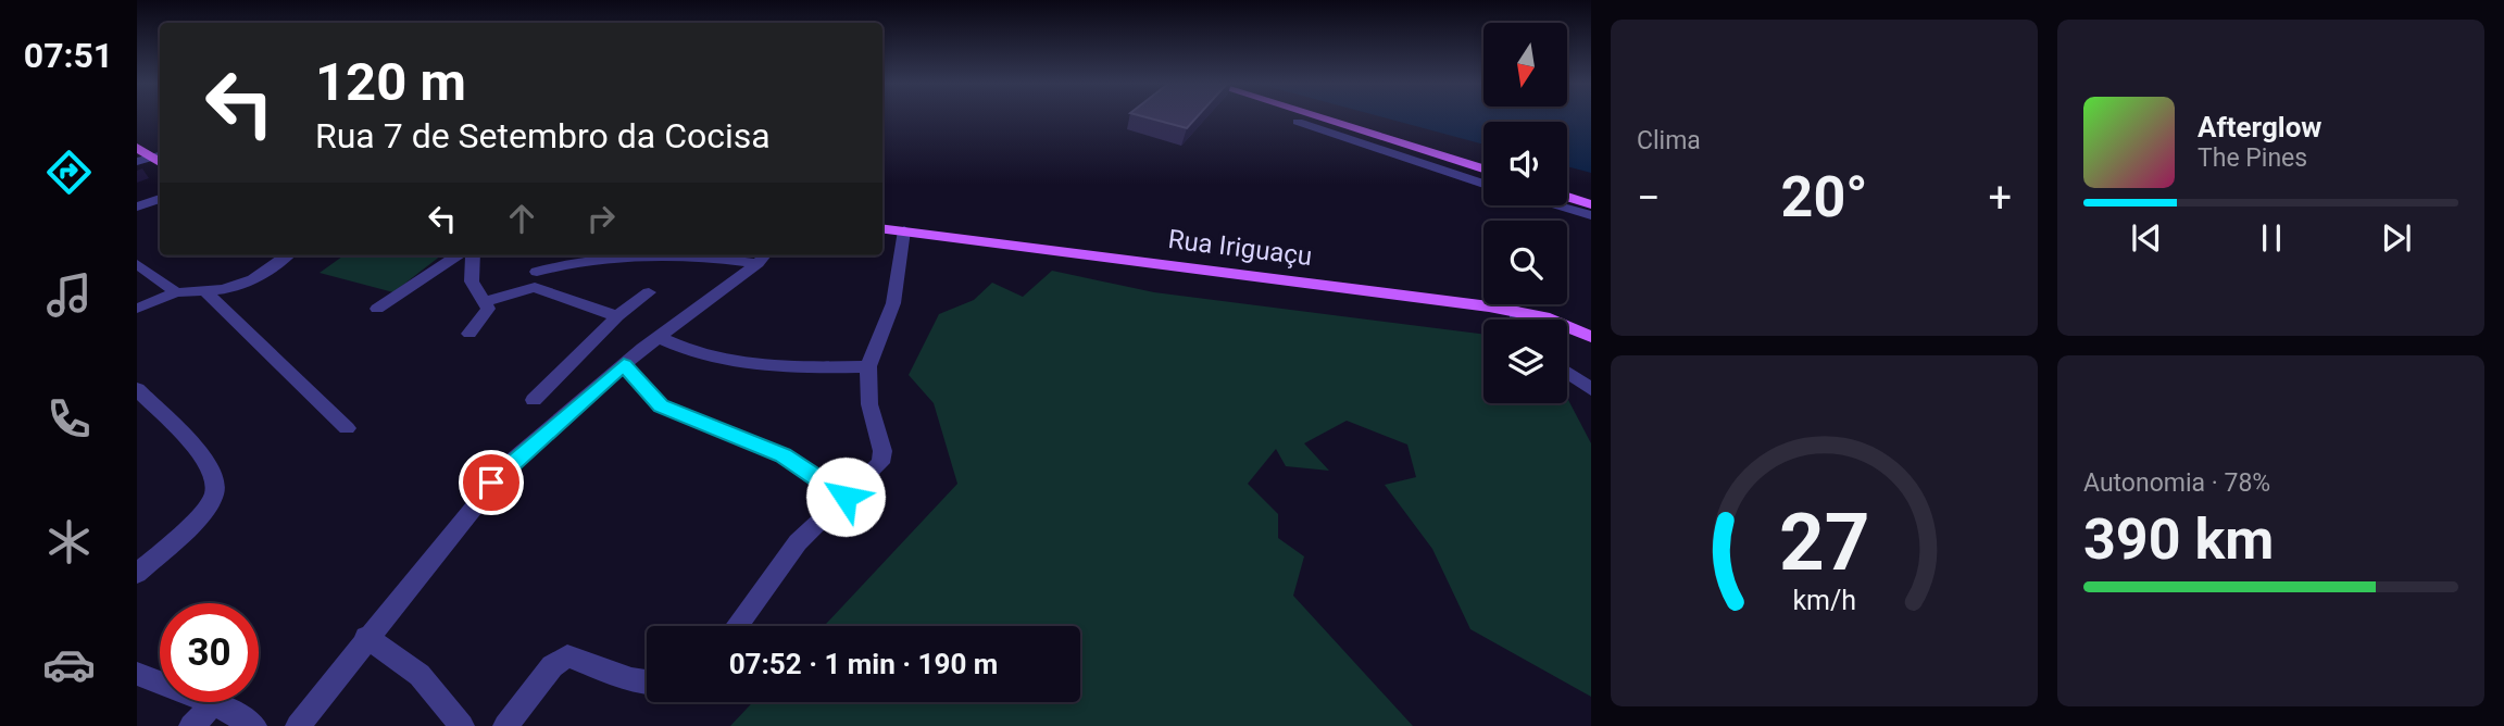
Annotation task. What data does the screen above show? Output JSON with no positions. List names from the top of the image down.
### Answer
{
  "streets": {
    "main road": ["Rua Iriguaçu"]
  },
  "north": "bottom",
  "page": {
    "tabs": "07:51",
    "tile": [
      "Clima",
      ["Autonomia · 78%", "390 km"]
    ],
    "turn": ["120 m", "Rua 7 de Setembro da Cocisa"],
    "song": ["Afterglow", "The Pines"],
    "heat": ["−", "20°", "+"],
    "limit": "30",
    "trip": "07:52 · 1 min · 190 m",
    "gauge": ["27", "km/h"]
  }
}
